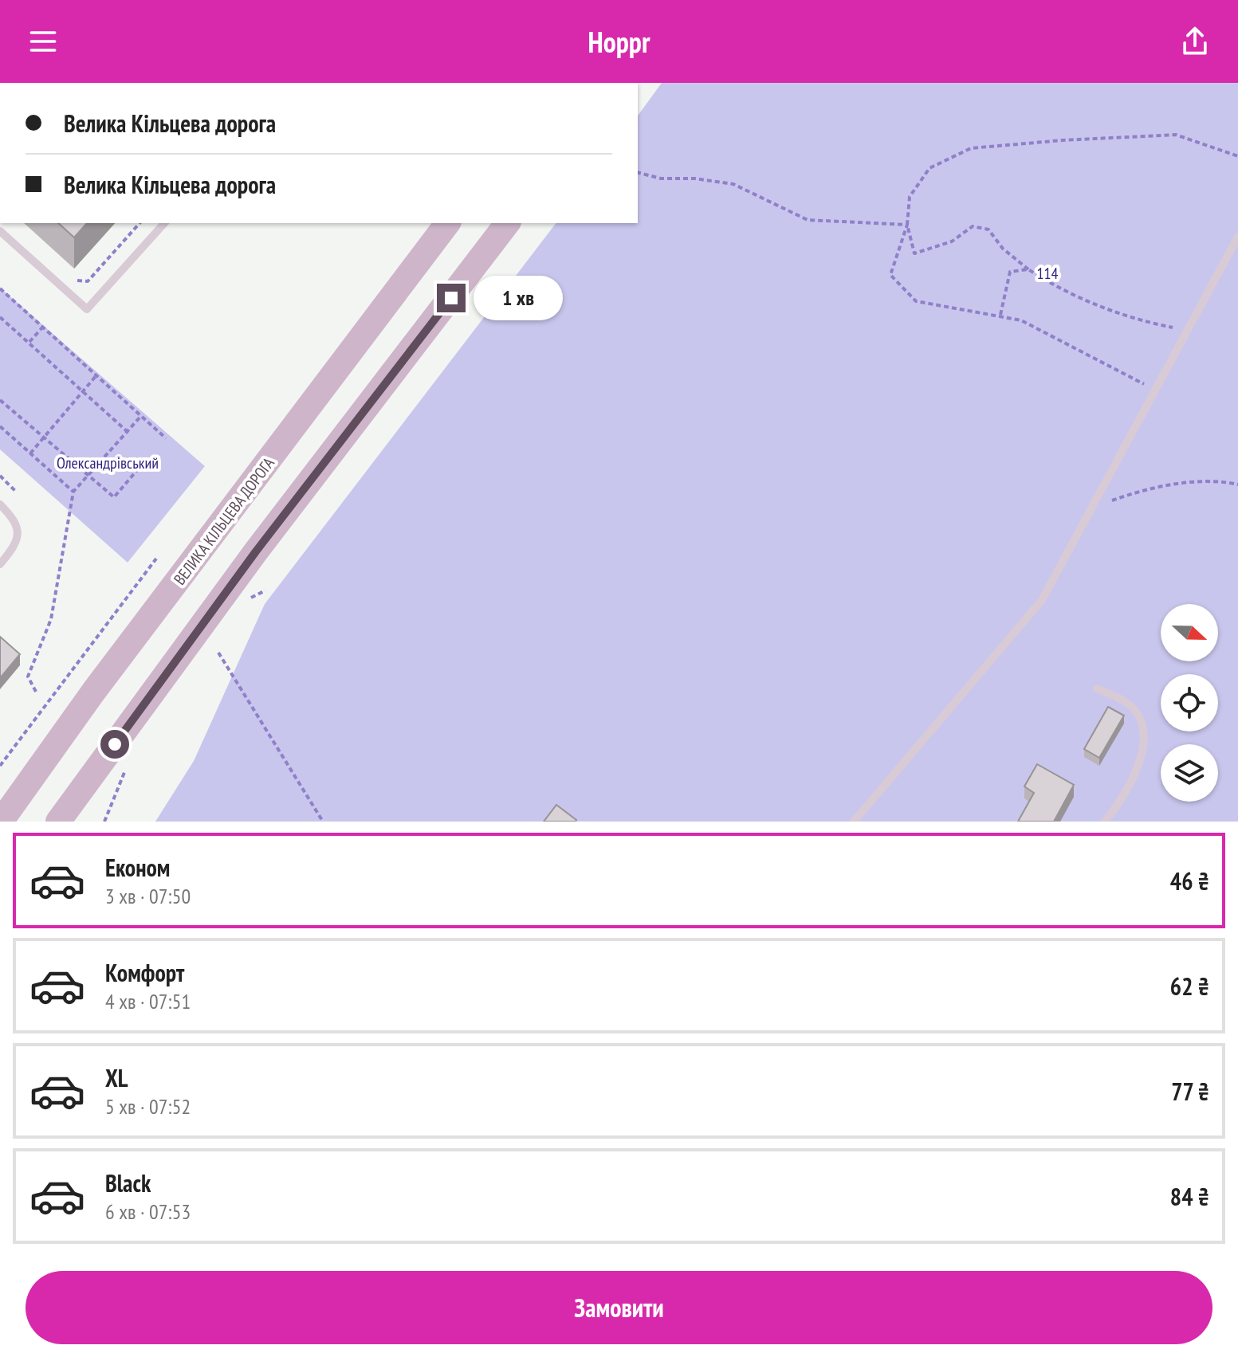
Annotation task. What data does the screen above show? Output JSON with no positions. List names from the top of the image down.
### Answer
{
  "streets": {
    "main road": ["ВЕЛИКА КІЛЬЦЕВА ДОРОГА"]
  },
  "parks": ["114", "Олександрівський"],
  "north": "right",
  "page": {
    "header": "Hoppr",
    "banner": ["Велика Кільцева дорога", "Велика Кільцева дорога"],
    "bubble": "1 хв",
    "list": [
      {
        "name": "Економ",
        "note": "3 хв · 07:50",
        "value": "46 ₴"
      },
      {
        "name": "Комфорт",
        "note": "4 хв · 07:51",
        "value": "62 ₴"
      },
      {
        "name": "XL",
        "note": "5 хв · 07:52",
        "value": "77 ₴"
      },
      {
        "name": "Black",
        "note": "6 хв · 07:53",
        "value": "84 ₴"
      }
    ],
    "buttons": "Замовити"
  }
}
